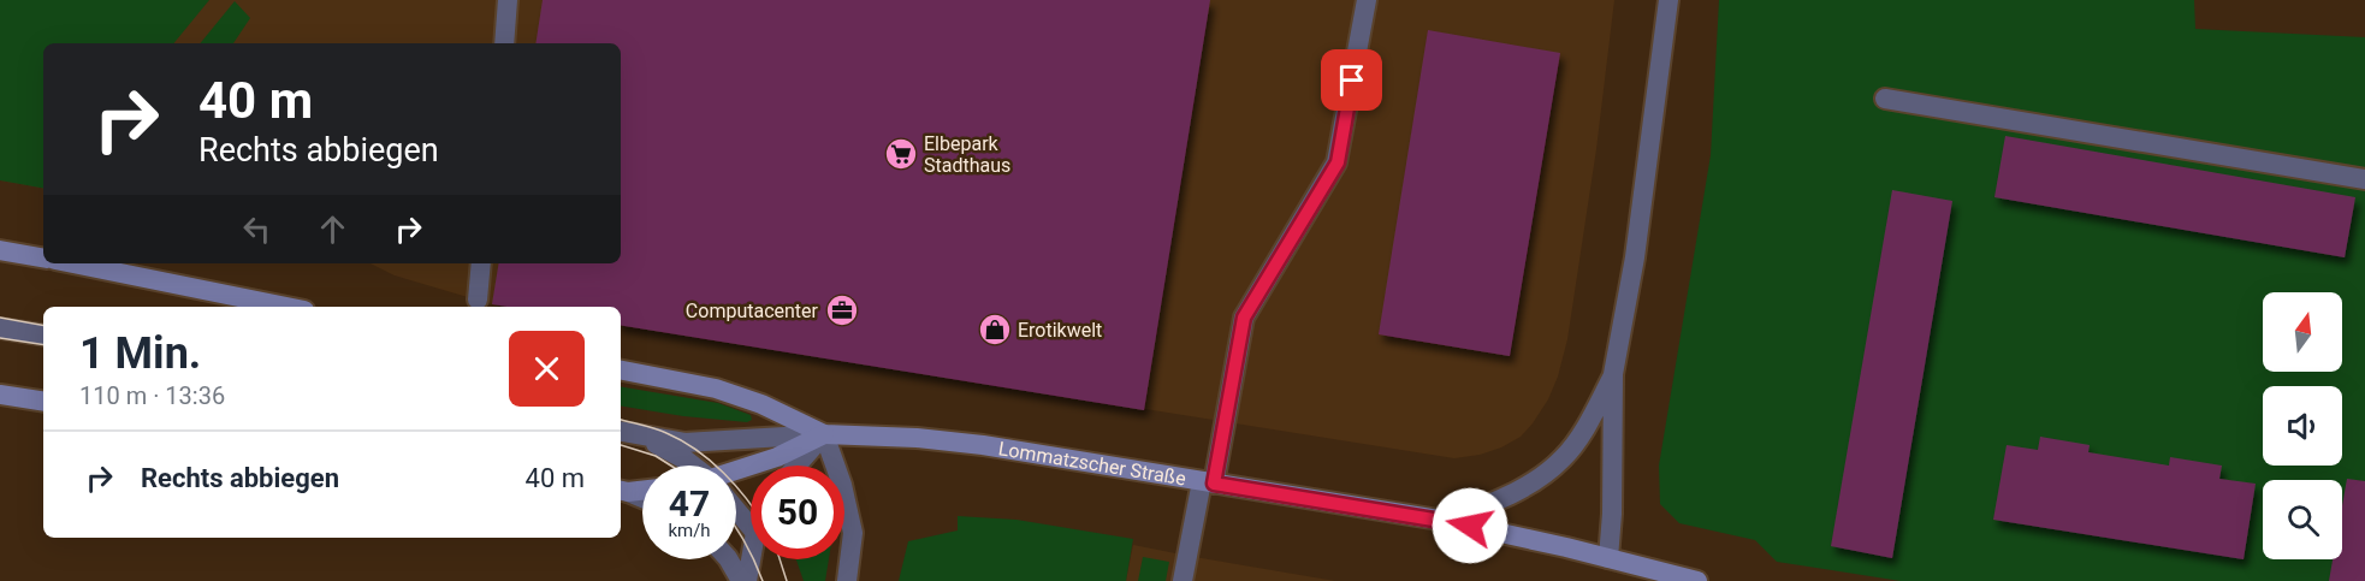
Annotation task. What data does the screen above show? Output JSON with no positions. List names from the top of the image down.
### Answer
{
  "streets": {
    "main road": ["Lommatzscher Straße"]
  },
  "places": {
    "supermarket": ["Elbepark Stadthaus"],
    "office": ["Computacenter"],
    "shop": ["Erotikwelt"]
  },
  "north": "top",
  "page": {
    "turn": ["40 m", "Rechts abbiegen"],
    "heading": ["1 Min.", "110 m · 13:36"],
    "list": [
      {
        "name": "Rechts abbiegen",
        "value": "40 m"
      }
    ],
    "speed": "47 km/h",
    "limit": "50"
  }
}
